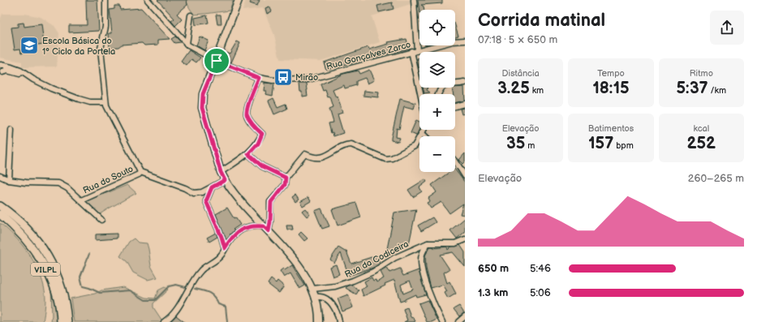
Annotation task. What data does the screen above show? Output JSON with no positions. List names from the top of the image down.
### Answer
{
  "streets": {
    "highway": ["VILPL"],
    "street": ["Rua Gonçalves Zarco", "Rua do Souto", "Rua da Codiceira"]
  },
  "places": {
    "school or university": ["Escola Básica do 1º Ciclo da Portela"],
    "bus stop": ["Mirão"]
  },
  "page": {
    "heading": ["Corrida matinal", "07:18 · 5 × 650 m"],
    "map_buttons": ["+", "−"],
    "stats": [
      ["Distância", "3.25 km"],
      ["Tempo", "18:15"],
      ["Ritmo", "5:37 /km"],
      ["Elevação", "35 m"],
      ["Batimentos", "157 bpm"],
      ["kcal", "252"]
    ],
    "chart": ["Elevação", "260–265 m"],
    "list": [
      {
        "name": "650 m",
        "note": "5:46"
      },
      {
        "name": "1.3 km",
        "note": "5:06"
      }
    ]
  }
}
